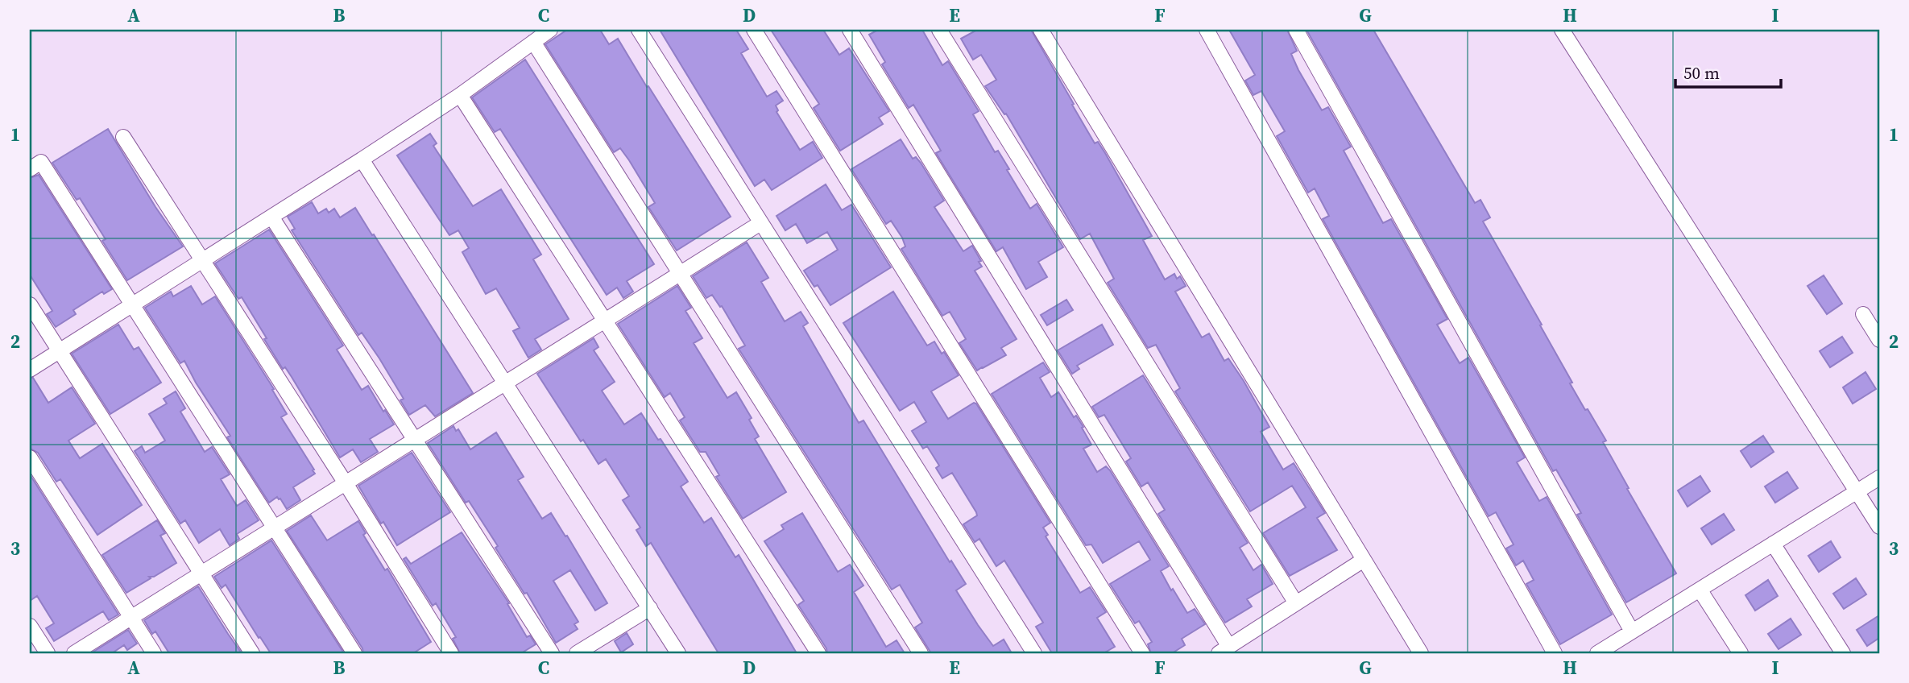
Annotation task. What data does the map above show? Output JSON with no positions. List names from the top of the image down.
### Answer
{
  "scale_bar": "50 m",
  "grid": {
    "columns": [
      "A",
      "B",
      "C",
      "D",
      "E",
      "F",
      "G",
      "H",
      "I"
    ],
    "rows": ["1", "2", "3"]
  }
}
